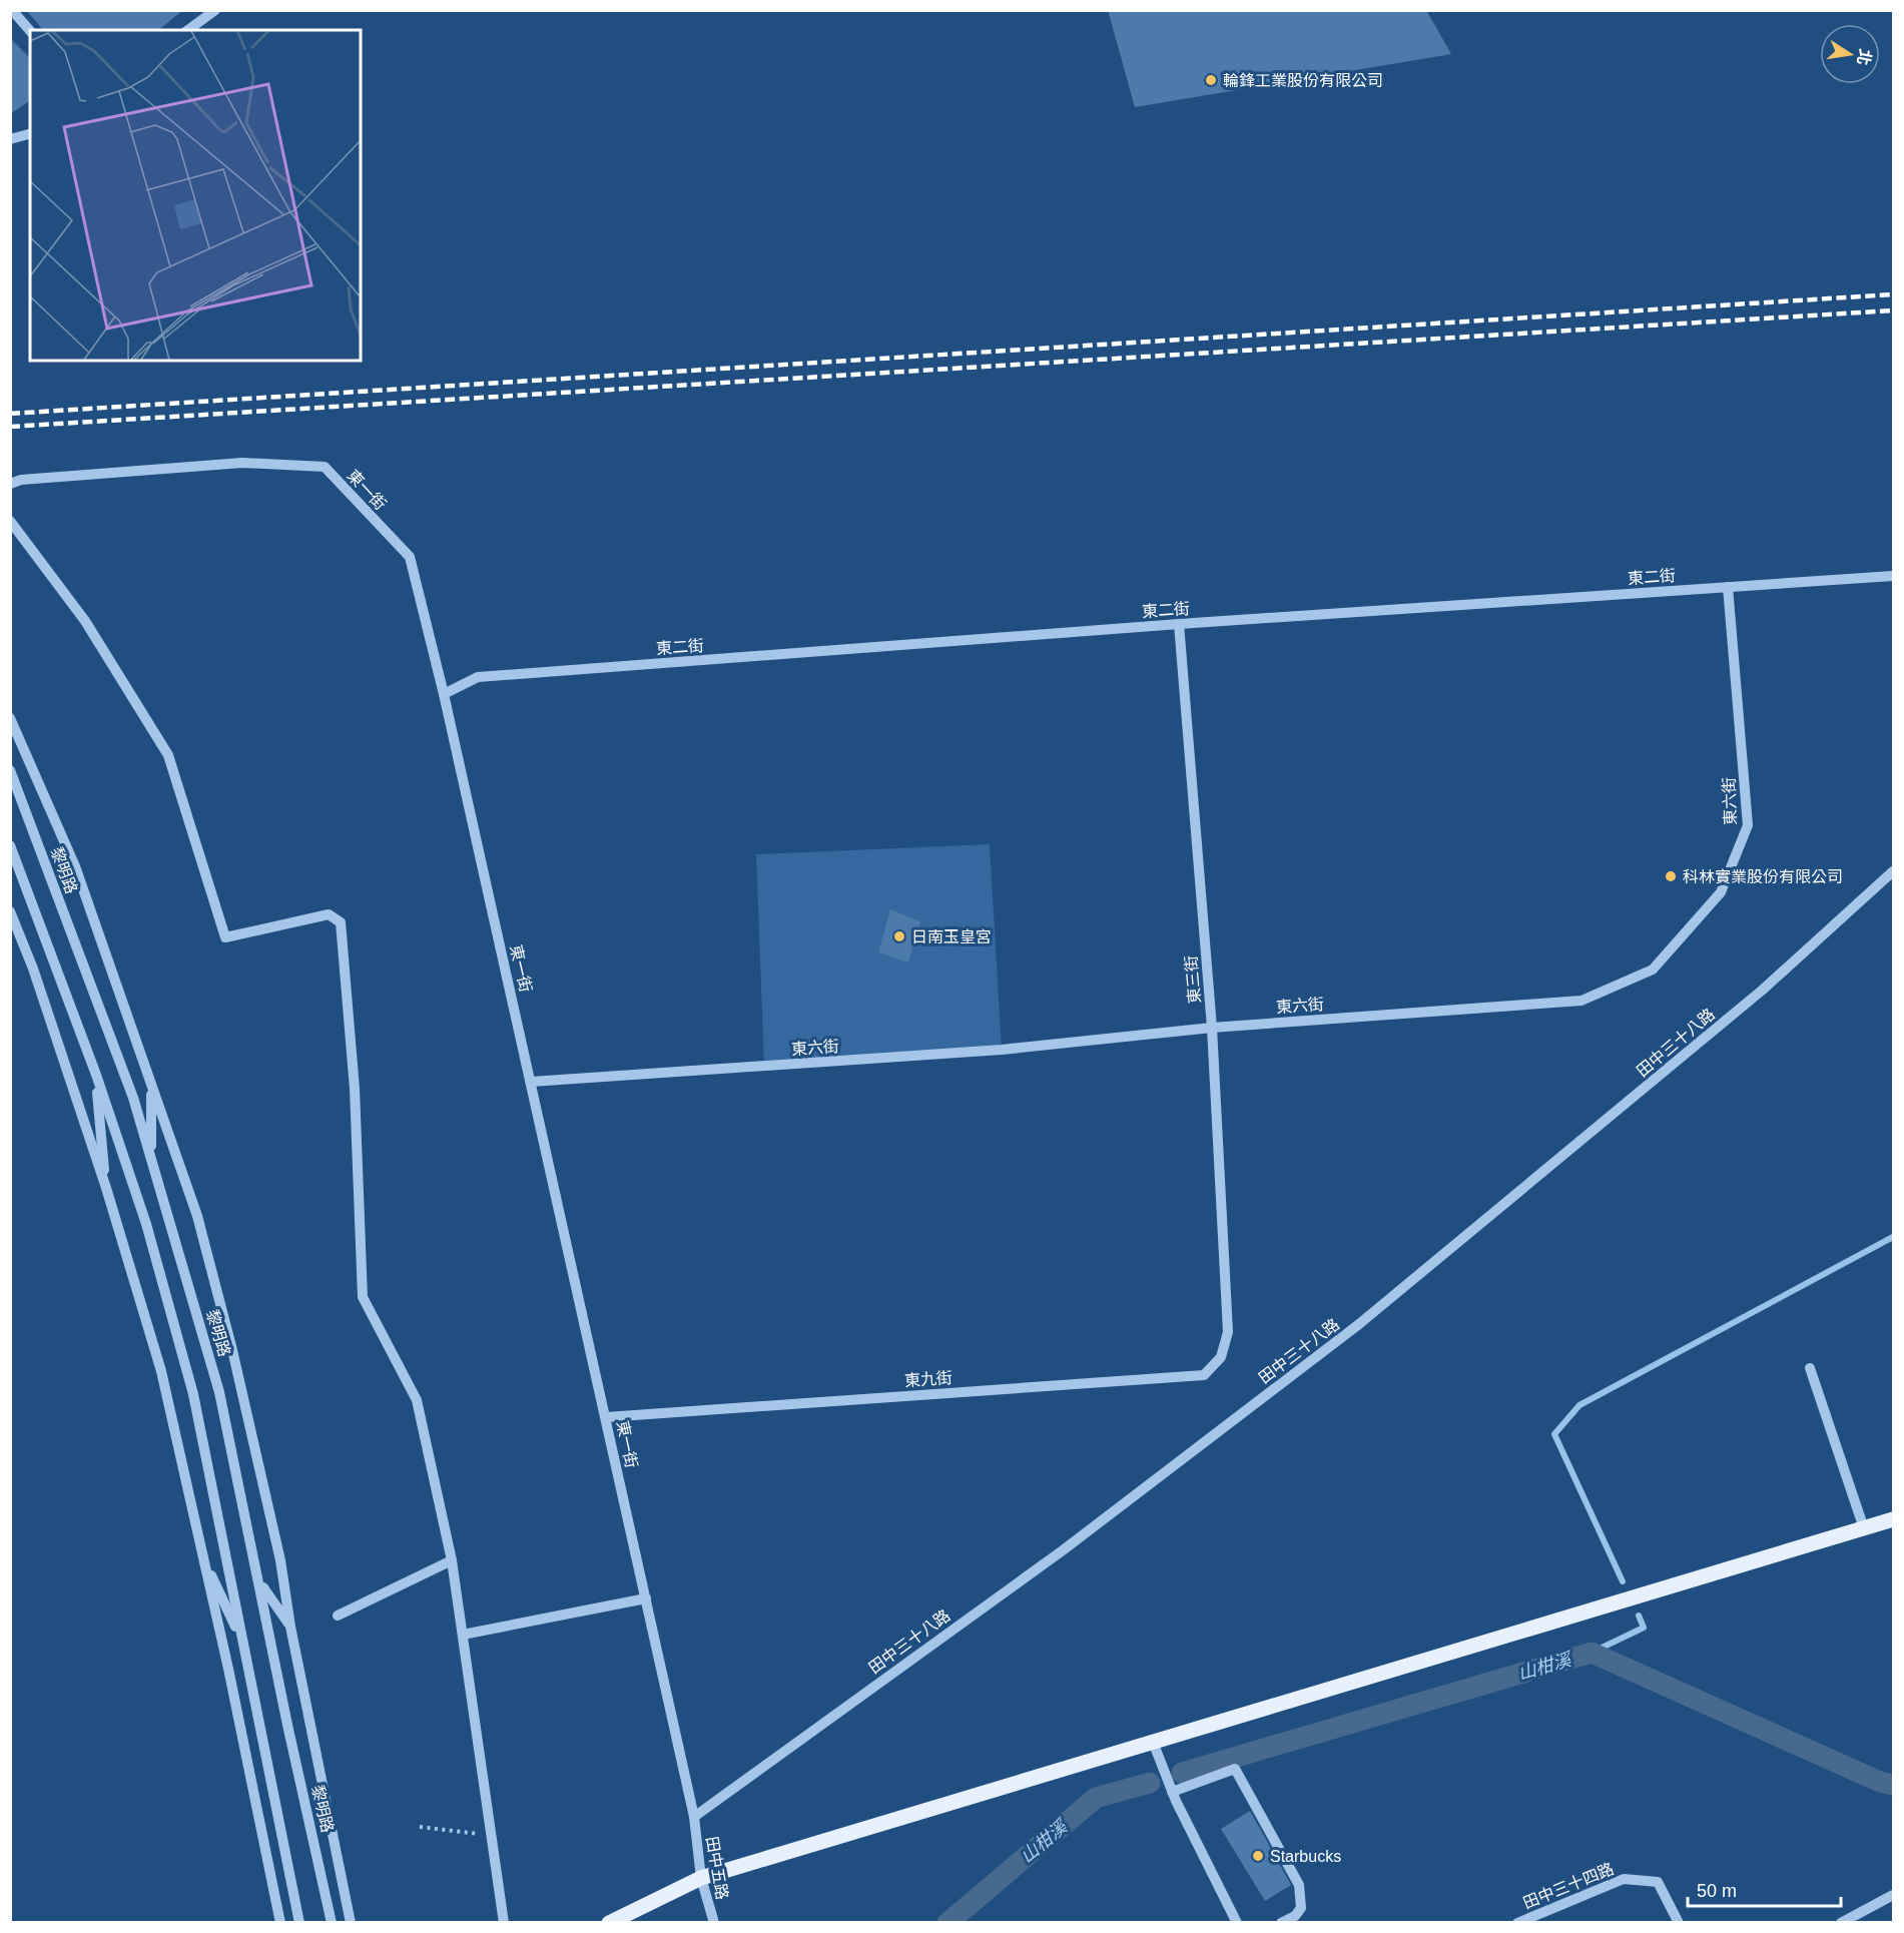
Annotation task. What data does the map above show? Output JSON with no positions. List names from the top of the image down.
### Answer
{
  "streets": {
    "street": [
      "東一街",
      "東二街",
      "東六街",
      "黎明路",
      "東三街",
      "田中三十八路",
      "東九街",
      "田中五路",
      "田中三十四路"
    ]
  },
  "crossings": [
    ["東一街", "東二街"],
    ["東一街", "東六街"],
    ["東一街", "田中三十八路"],
    ["東一街", "東九街"],
    ["東一街", "田中五路"],
    ["東二街", "東六街"],
    ["東二街", "東三街"],
    ["東六街", "東三街"],
    ["東三街", "東九街"],
    ["田中三十八路", "田中五路"]
  ],
  "water": ["山柑溪"],
  "places": [
    "輪鋒工業股份有限公司",
    "科林實業股份有限公司",
    "日南玉皇宮",
    "Starbucks"
  ],
  "scale_bar": "50 m",
  "north": "right"
}
